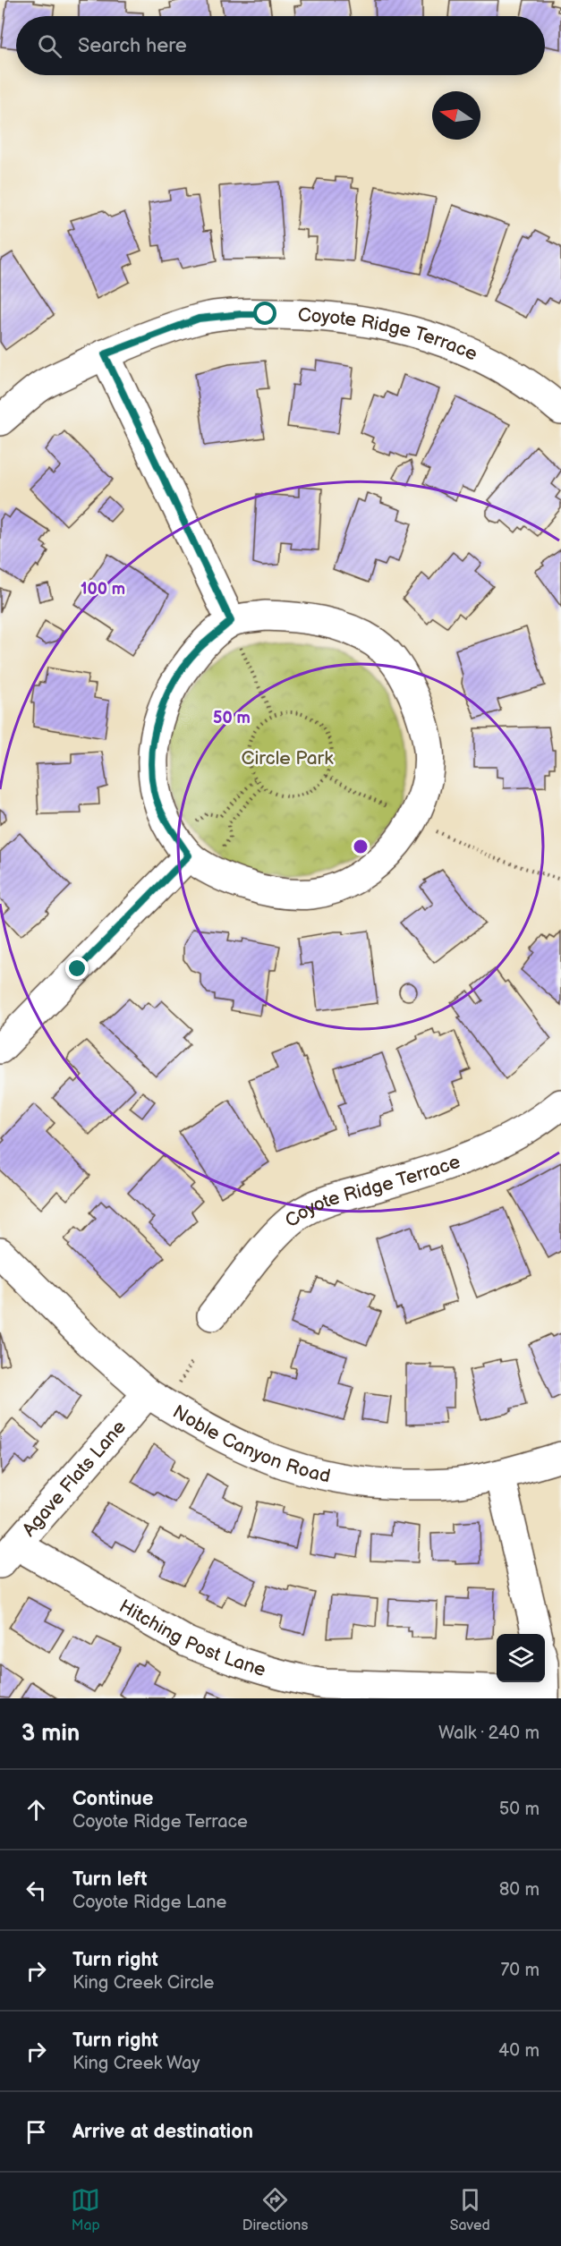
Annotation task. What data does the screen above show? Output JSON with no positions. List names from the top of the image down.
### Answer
{
  "streets": {
    "street": [
      "Coyote Ridge Terrace",
      "Noble Canyon Road",
      "Agave Flats Lane",
      "Hitching Post Lane"
    ]
  },
  "crossings": [
    ["Noble Canyon Road", "Agave Flats Lane"],
    ["Agave Flats Lane", "Hitching Post Lane"]
  ],
  "parks": ["Circle Park"],
  "north": "left",
  "page": {
    "search": "Search here",
    "heading": ["3 min", "Walk · 240 m"],
    "list": [
      ["Continue", "Coyote Ridge Terrace", "50 m"],
      ["Turn left", "Coyote Ridge Lane", "80 m"],
      ["Turn right", "King Creek Circle", "70 m"],
      ["Turn right", "King Creek Way", "40 m"],
      "Arrive at destination"
    ],
    "nav": ["Map", "Directions", "Saved"]
  },
  "rings": ["100 m", "50 m"]
}
